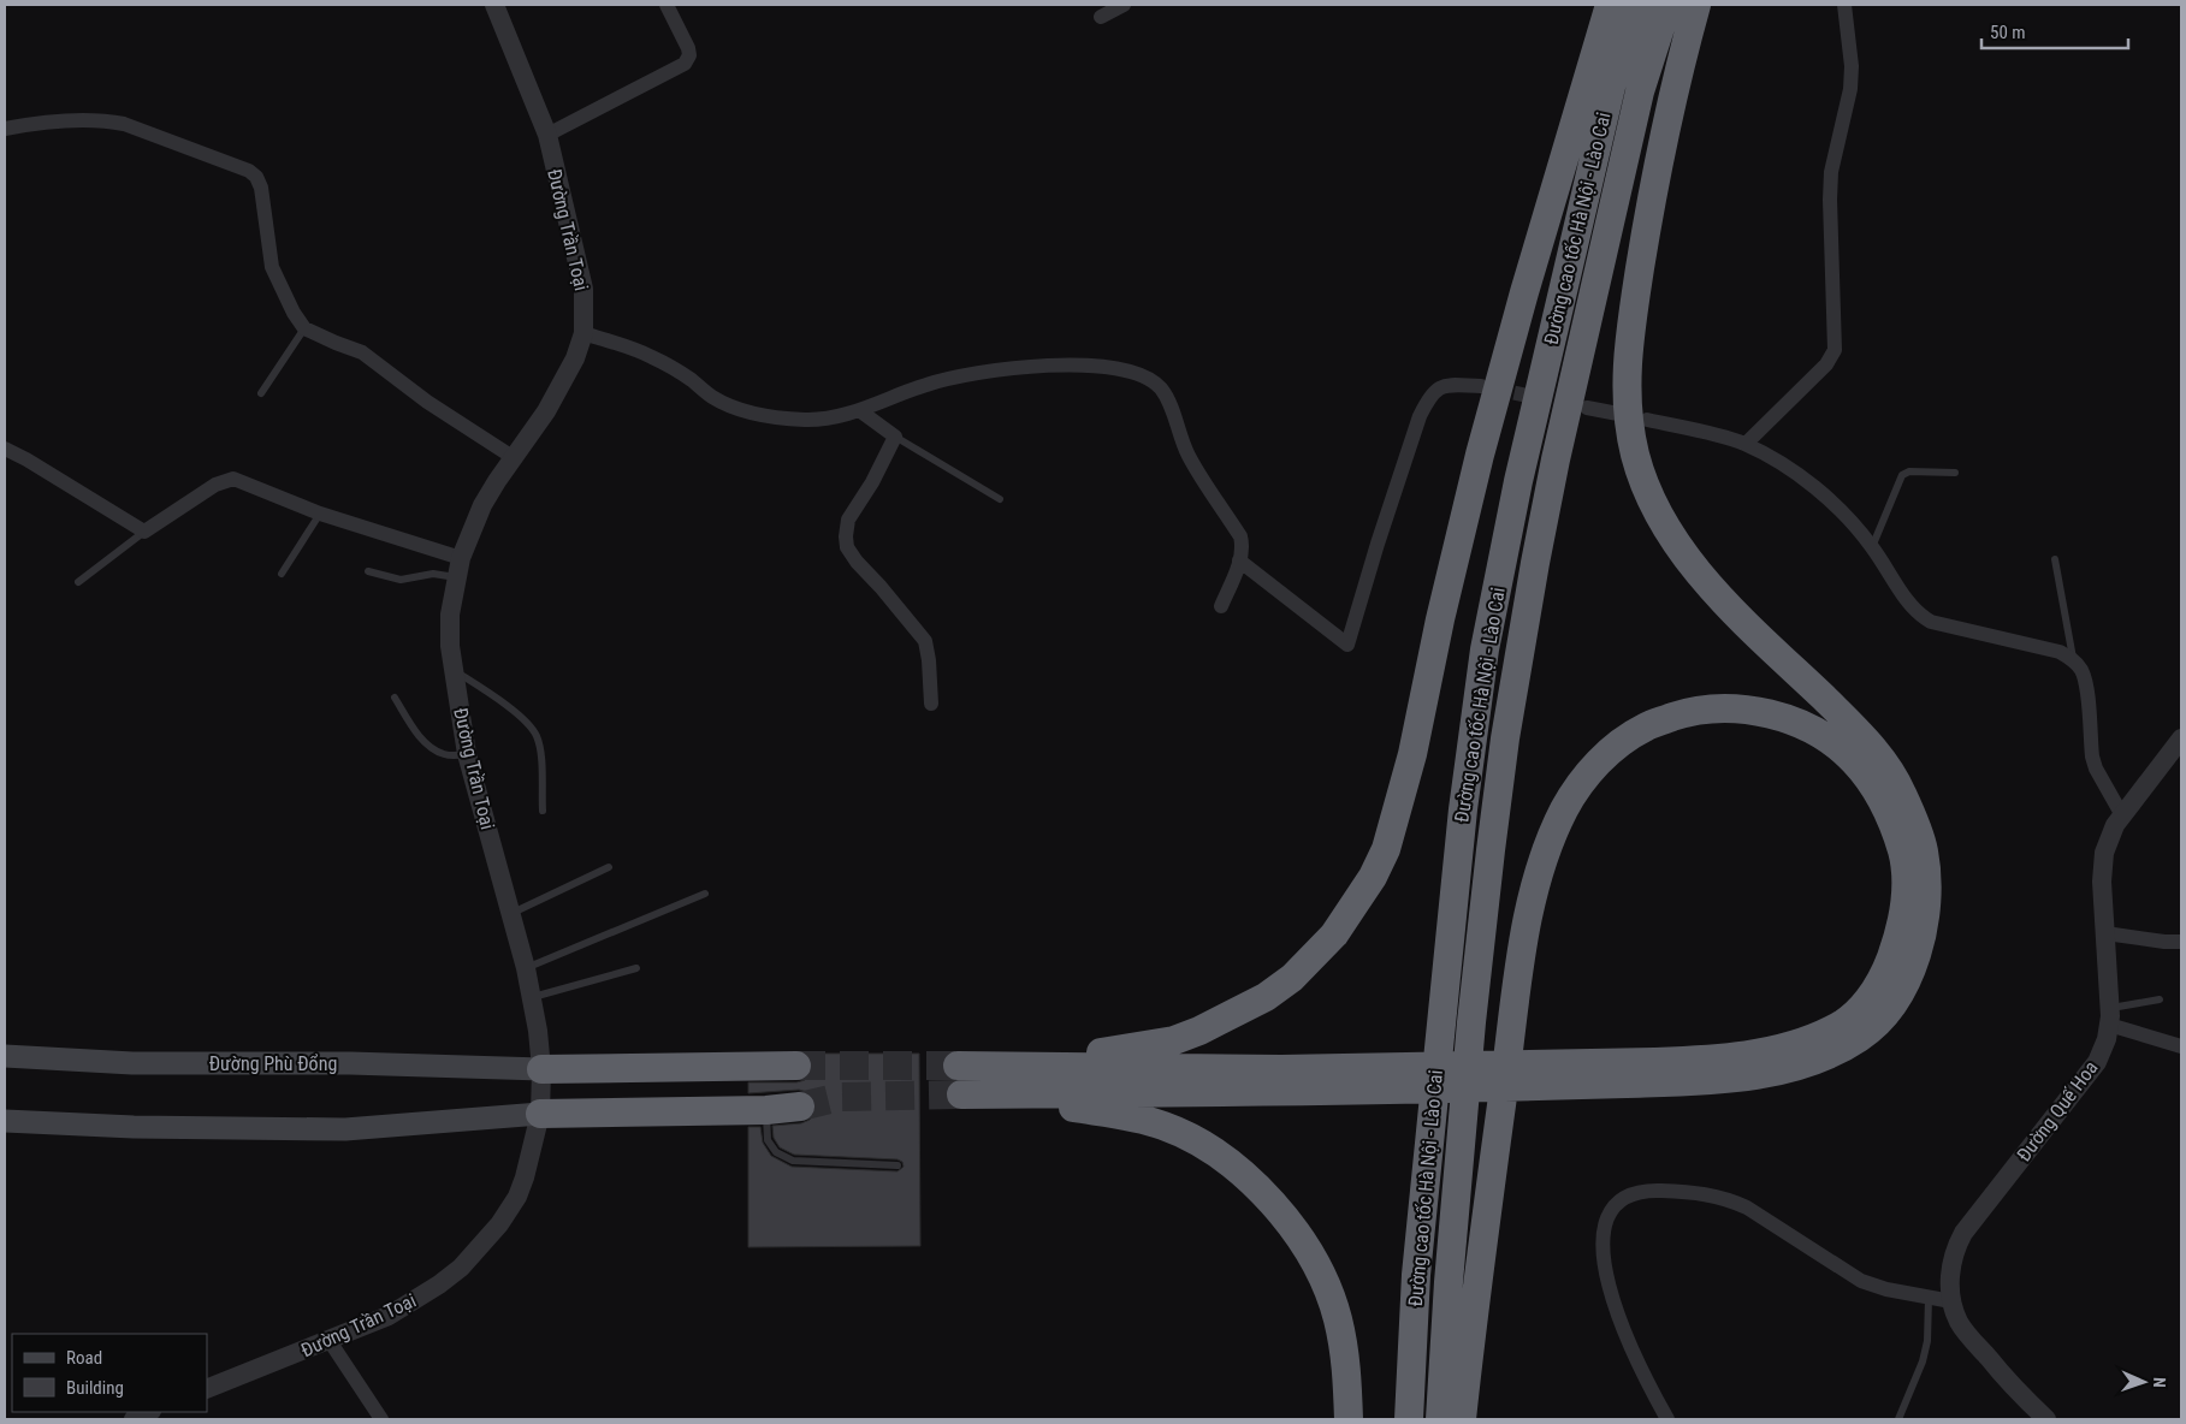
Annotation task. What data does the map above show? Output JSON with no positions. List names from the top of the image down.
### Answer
{
  "streets": {
    "highway": ["Đường cao tốc Hà Nội - Lào Cai"],
    "main road": ["Đường Phù Đổng"],
    "street": ["Đường Trần Toại", "Đường Quế Hoa"]
  },
  "crossings": [
    ["Đường Trần Toại", "Đường Phù Đổng"]
  ],
  "legend": ["Road", "Building"],
  "scale_bar": "50 m",
  "north": "right"
}
